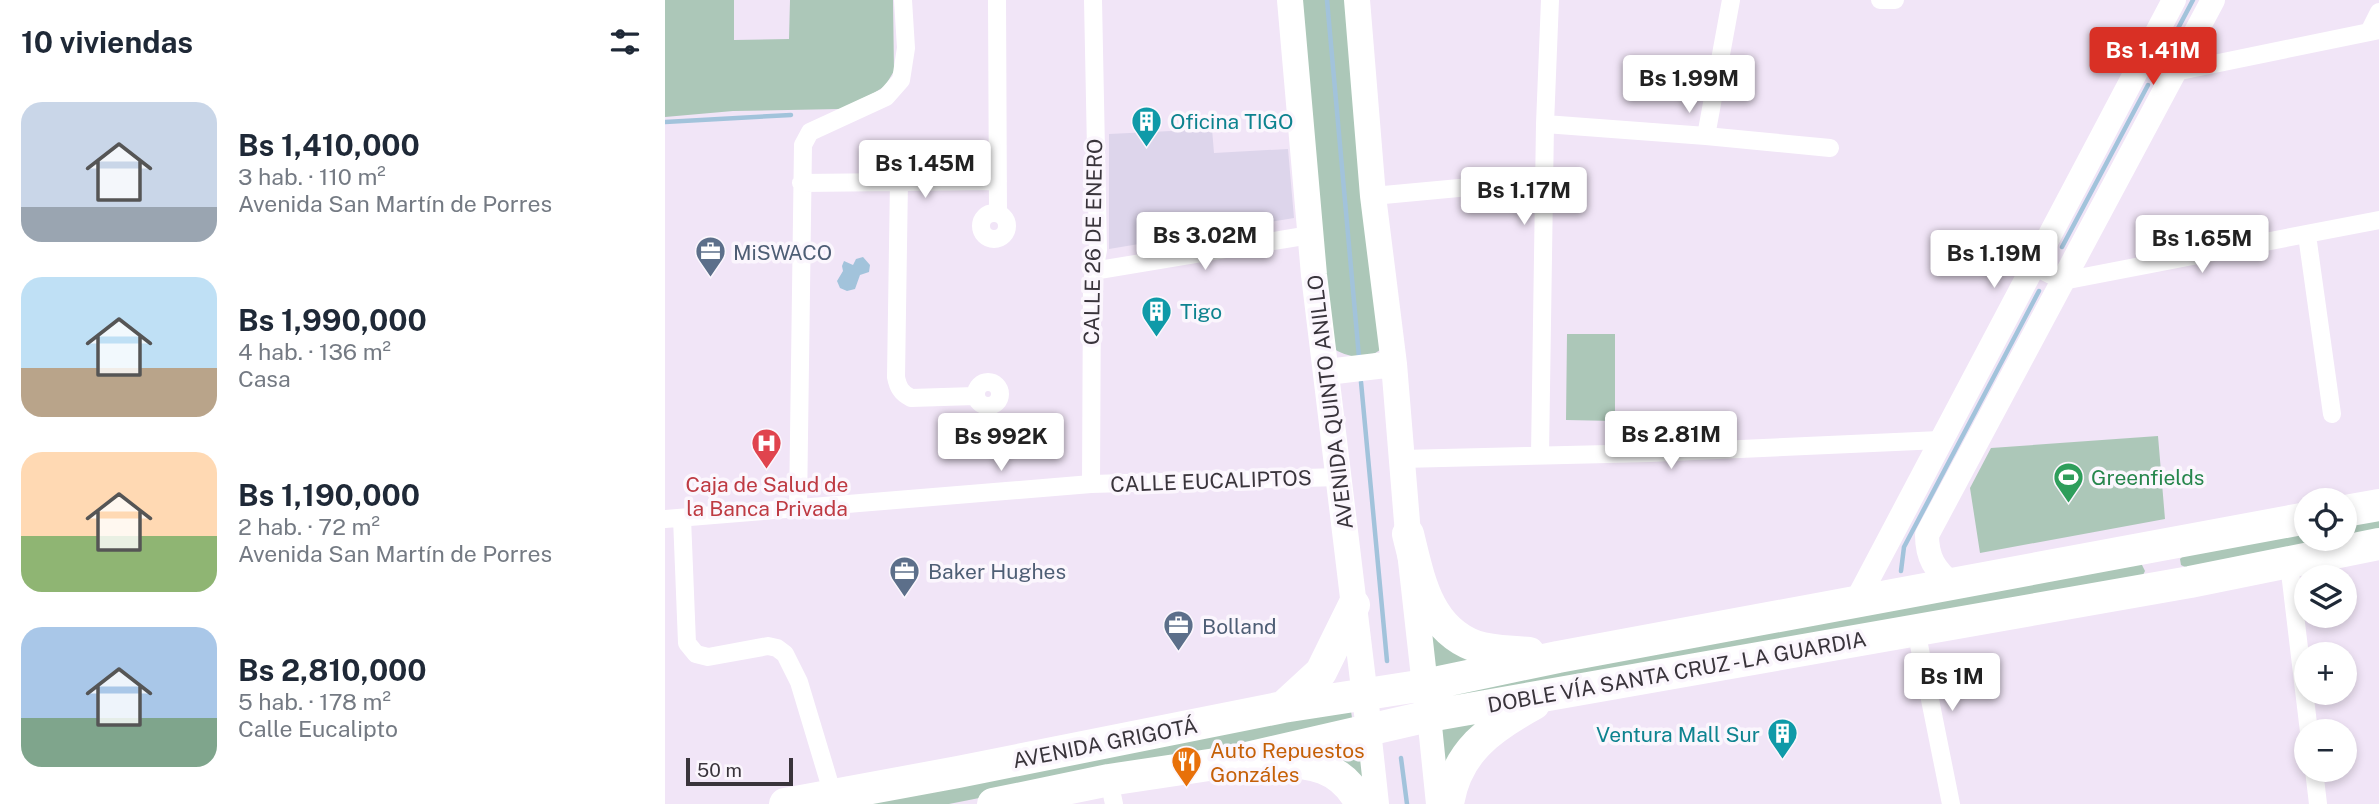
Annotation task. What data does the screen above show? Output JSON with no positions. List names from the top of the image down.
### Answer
{
  "streets": {
    "highway": ["DOBLE VÍA SANTA CRUZ - LA GUARDIA", "AVENIDA GRIGOTÁ"],
    "main road": ["AVENIDA QUINTO ANILLO"],
    "street": ["CALLE 26 DE ENERO", "CALLE EUCALIPTOS"]
  },
  "crossings": [
    ["CALLE 26 DE ENERO", "CALLE EUCALIPTOS"],
    ["AVENIDA QUINTO ANILLO", "CALLE EUCALIPTOS"],
    ["AVENIDA QUINTO ANILLO", "AVENIDA GRIGOTÁ"],
    ["DOBLE VÍA SANTA CRUZ - LA GUARDIA", "AVENIDA GRIGOTÁ"]
  ],
  "places": {
    "building": ["Oficina TIGO", "Tigo", "Ventura Mall Sur"],
    "office": ["MiSWACO", "Baker Hughes", "Bolland"],
    "hospital": ["Caja de Salud de la Banca Privada"],
    "sports": ["Greenfields"],
    "restaurant": ["Auto Repuestos Gonzáles"]
  },
  "scale_bar": "50 m",
  "page": {
    "heading": "10 viviendas",
    "price": [
      "Bs 1.41M",
      "Bs 1.99M",
      "Bs 1.45M",
      "Bs 1.17M",
      "Bs 3.02M",
      "Bs 1.65M",
      "Bs 1.19M",
      "Bs 2.81M",
      "Bs 992K",
      "Bs 1M"
    ],
    "list": [
      {
        "name": "Bs 1,410,000",
        "note": "3 hab. · 110 m² · Avenida San Martín de Porres"
      },
      {
        "name": "Bs 1,990,000",
        "note": "4 hab. · 136 m² · Casa"
      },
      {
        "name": "Bs 1,190,000",
        "note": "2 hab. · 72 m² · Avenida San Martín de Porres"
      },
      {
        "name": "Bs 2,810,000",
        "note": "5 hab. · 178 m² · Calle Eucalipto"
      }
    ],
    "map_buttons": ["+", "−"],
    "scale": "50 m"
  }
}
